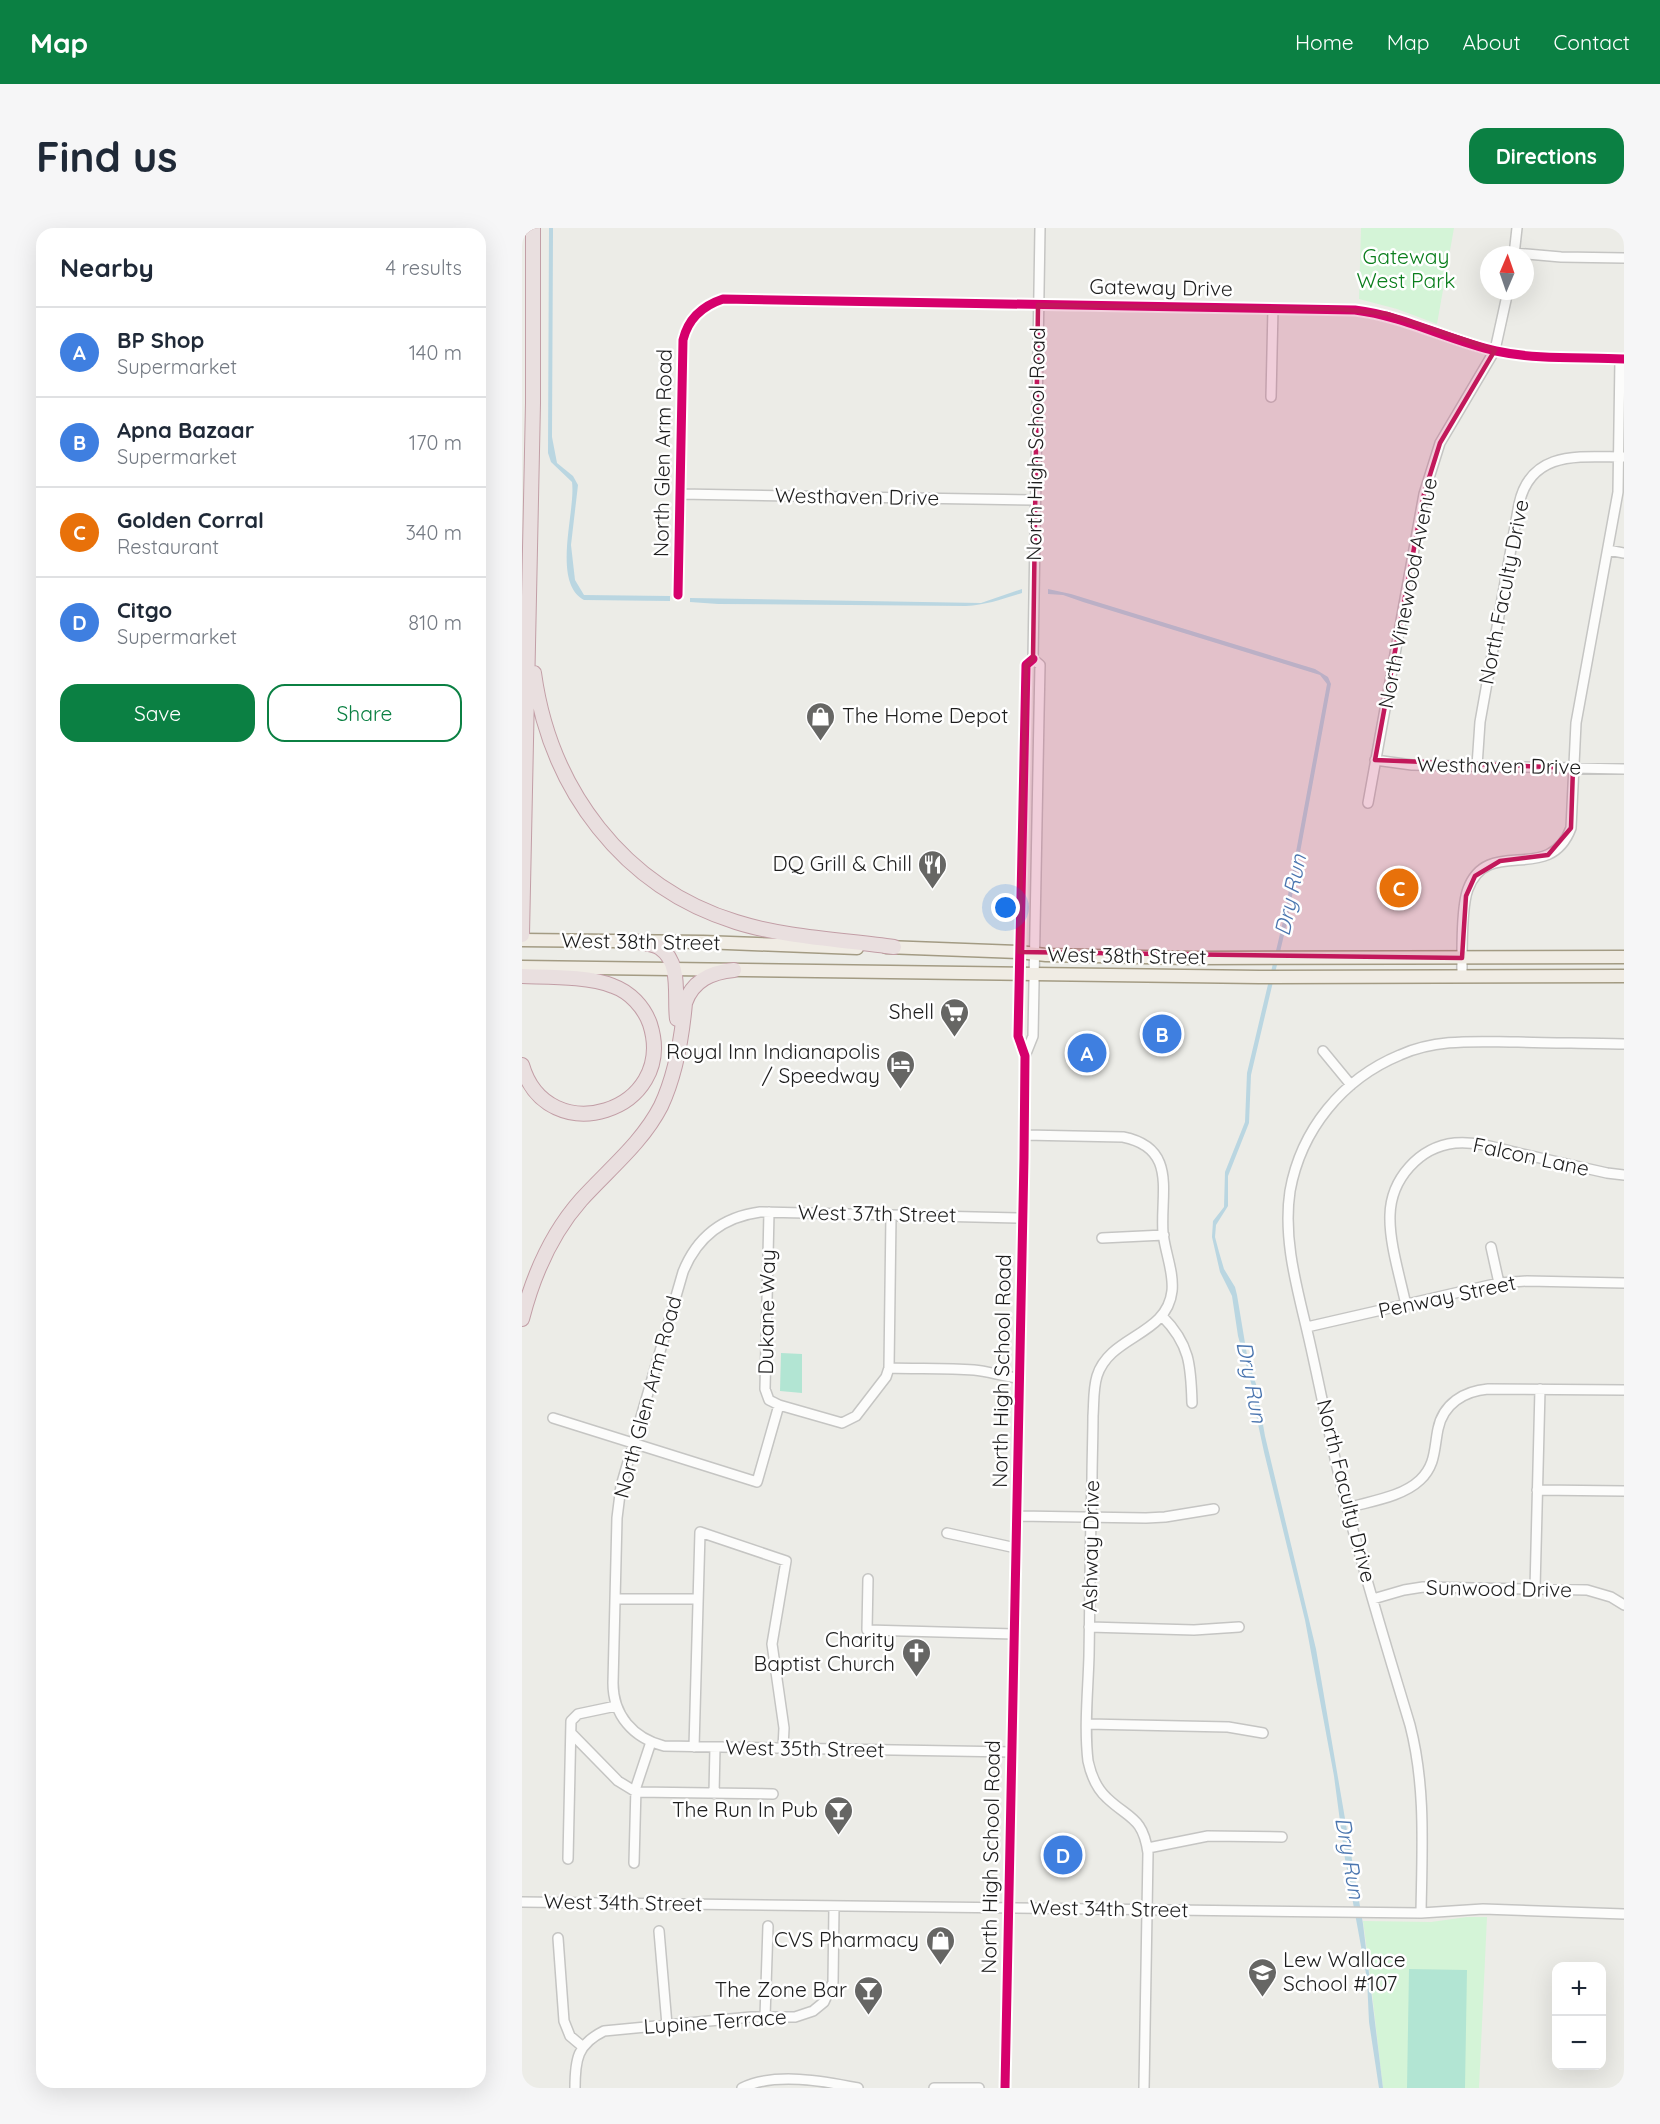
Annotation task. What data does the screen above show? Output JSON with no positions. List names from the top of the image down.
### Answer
{
  "streets": {
    "main road": ["West 38th Street"],
    "street": [
      "Gateway Drive",
      "North High School Road",
      "North Glen Arm Road",
      "Westhaven Drive",
      "North Faculty Drive",
      "North Vinewood Avenue",
      "Falcon Lane",
      "West 37th Street",
      "Penway Street",
      "Dukane Way",
      "Ashway Drive",
      "Sunwood Drive",
      "West 35th Street",
      "West 34th Street",
      "Lupine Terrace"
    ]
  },
  "crossings": [
    ["Gateway Drive", "North High School Road"],
    ["Gateway Drive", "North Glen Arm Road"],
    ["Gateway Drive", "North Vinewood Avenue"],
    ["North High School Road", "Westhaven Drive"],
    ["North High School Road", "West 38th Street"],
    ["North High School Road", "West 37th Street"],
    ["North High School Road", "West 35th Street"],
    ["North High School Road", "West 34th Street"],
    ["North Glen Arm Road", "Westhaven Drive"],
    ["North Glen Arm Road", "West 37th Street"],
    ["North Glen Arm Road", "West 35th Street"],
    ["Westhaven Drive", "North Faculty Drive"],
    ["Westhaven Drive", "North Vinewood Avenue"],
    ["North Faculty Drive", "Penway Street"],
    ["North Faculty Drive", "Sunwood Drive"],
    ["North Faculty Drive", "West 34th Street"],
    ["Falcon Lane", "Penway Street"],
    ["West 37th Street", "Dukane Way"],
    ["Ashway Drive", "West 34th Street"],
    ["West 34th Street", "Lupine Terrace"]
  ],
  "water": ["Dry Run"],
  "parks": ["Gateway West Park"],
  "places": {
    "shop": ["The Home Depot", "CVS Pharmacy"],
    "restaurant": ["DQ Grill & Chill"],
    "supermarket": ["Shell"],
    "hotel": ["Royal Inn Indianapolis / Speedway"],
    "church": ["Charity Baptist Church"],
    "bar": ["The Run In Pub", "The Zone Bar"],
    "school or university": ["Lew Wallace School #107"]
  },
  "north": "top",
  "page": {
    "header": "Map",
    "nav": [
      "Home",
      "Map",
      "About",
      "Contact"
    ],
    "buttons": [
      "Directions",
      ["Save", "Share"]
    ],
    "title": "Find us",
    "heading": ["Nearby", "4 results"],
    "list": [
      {
        "mark": "A",
        "name": "BP Shop",
        "note": "Supermarket",
        "value": "140 m"
      },
      {
        "mark": "B",
        "name": "Apna Bazaar",
        "note": "Supermarket",
        "value": "170 m"
      },
      {
        "mark": "C",
        "name": "Golden Corral",
        "note": "Restaurant",
        "value": "340 m"
      },
      {
        "mark": "D",
        "name": "Citgo",
        "note": "Supermarket",
        "value": "810 m"
      }
    ],
    "pins": [
      "C",
      "B",
      "A",
      "D"
    ],
    "map_buttons": ["+", "−"]
  }
}
